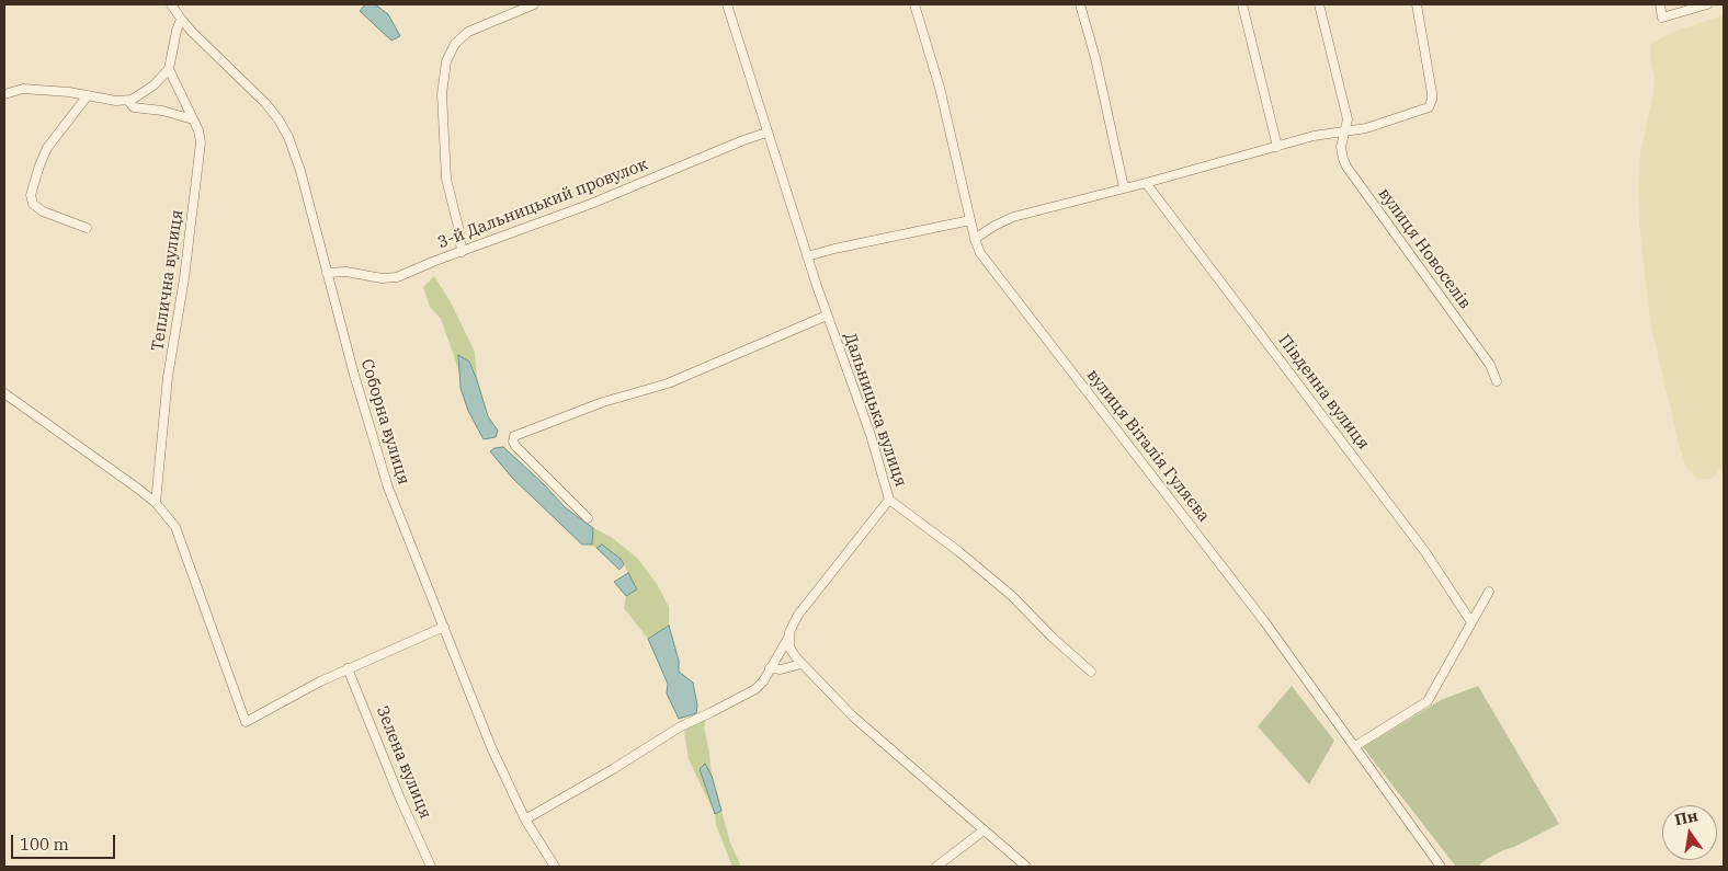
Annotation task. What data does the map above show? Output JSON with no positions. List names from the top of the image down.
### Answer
{
  "streets": {
    "street": [
      "3-й Дальницький провулок",
      "вулиця Новоселів",
      "Теплична вулиця",
      "Південна вулиця",
      "Дальницька вулиця",
      "Соборна вулиця",
      "вулиця Віталія Гуляєва",
      "Зелена вулиця"
    ]
  },
  "crossings": [
    ["3-й Дальницький провулок", "Дальницька вулиця"],
    ["3-й Дальницький провулок", "Соборна вулиця"],
    ["Дальницька вулиця", "Соборна вулиця"]
  ],
  "scale_bar": "100 m",
  "north": "top"
}
